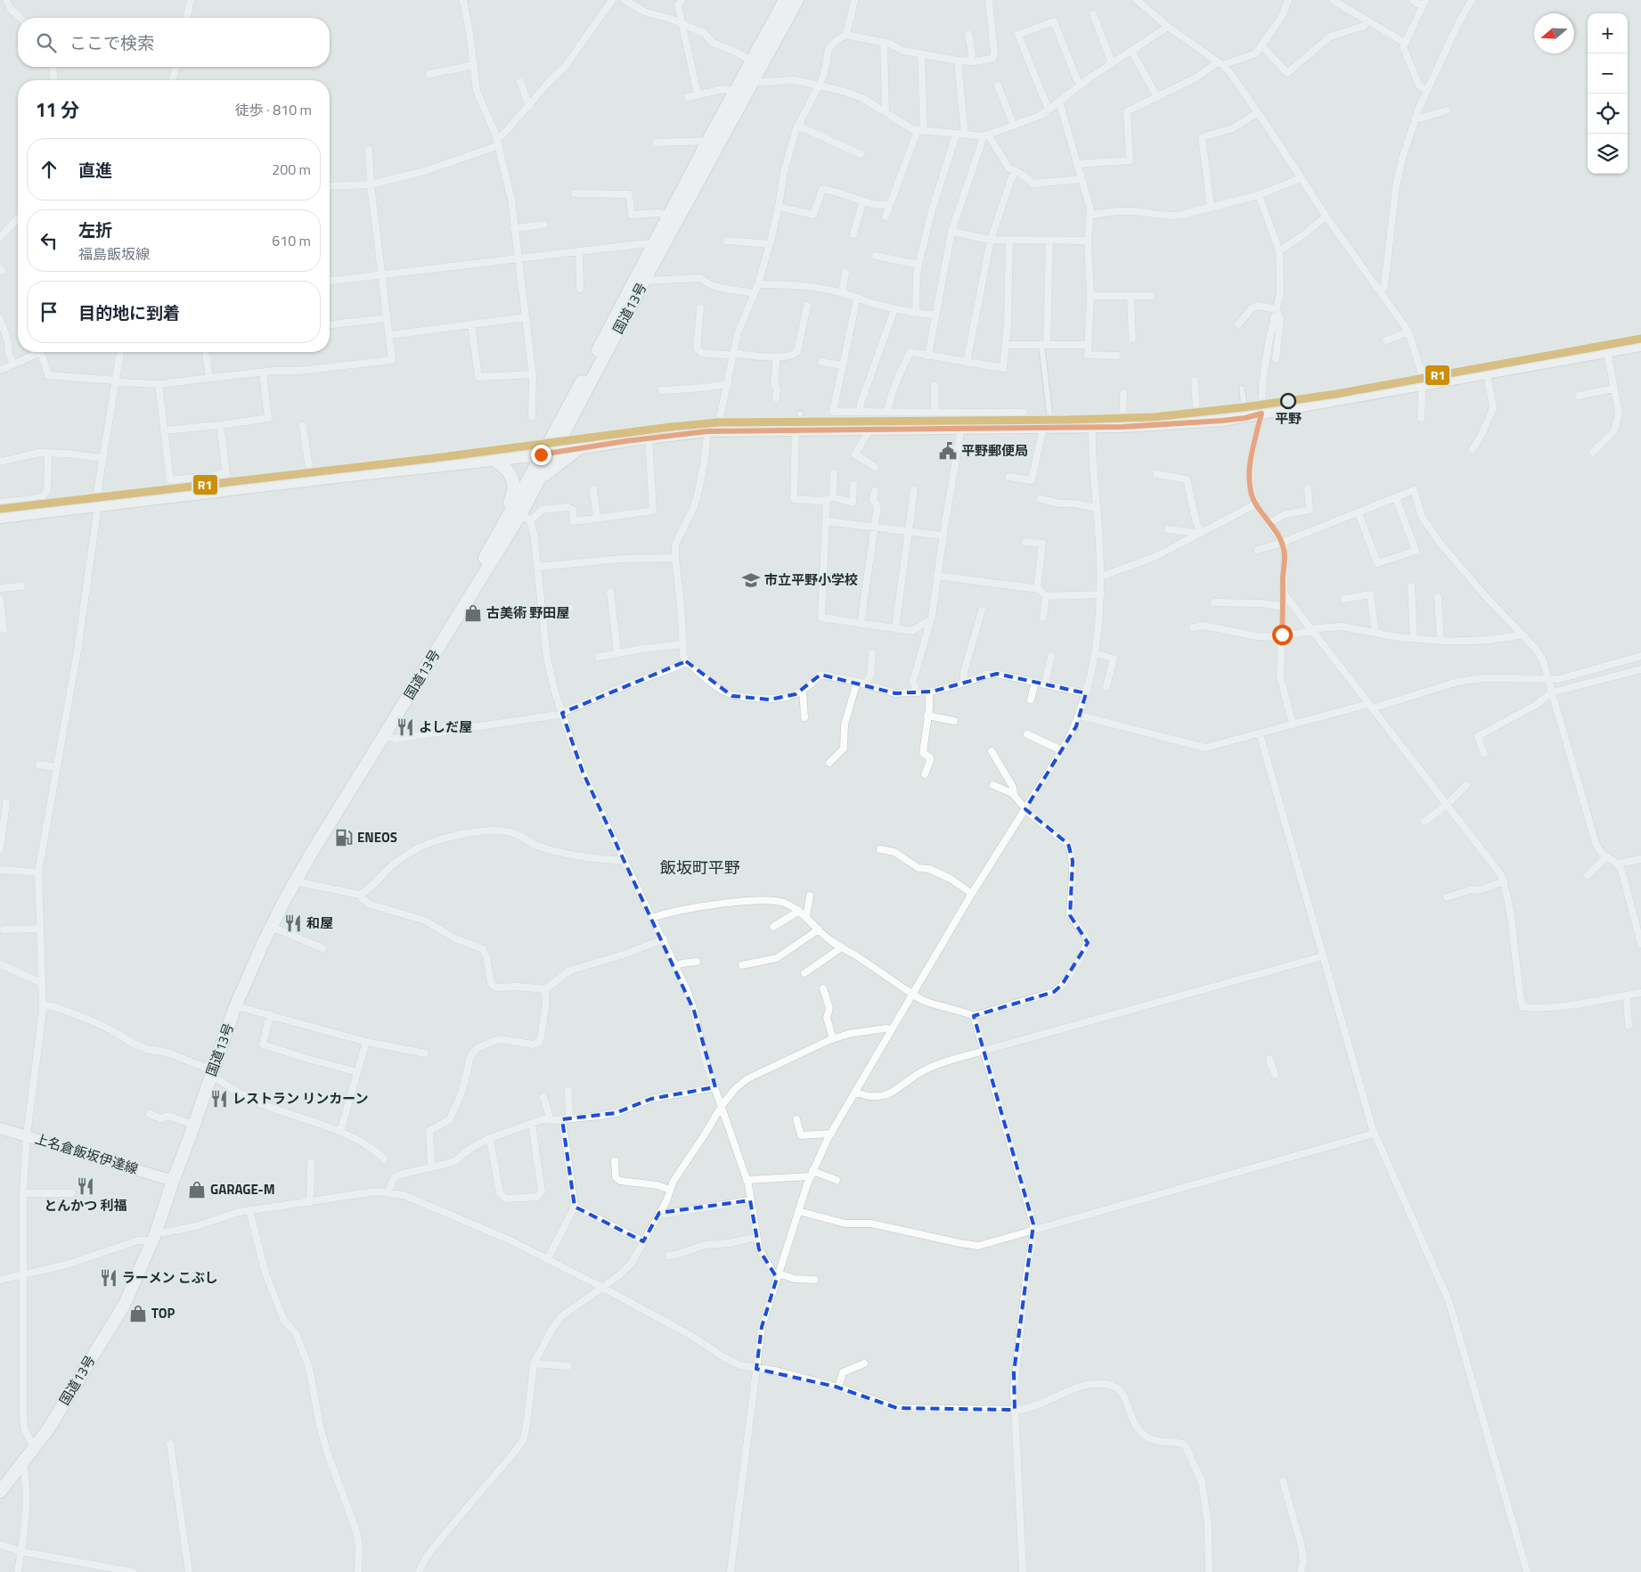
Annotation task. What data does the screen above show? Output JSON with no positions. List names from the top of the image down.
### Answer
{
  "streets": {
    "highway": ["国道13号"],
    "main road": ["上名倉飯坂伊達線"]
  },
  "crossings": [
    ["国道13号", "上名倉飯坂伊達線"]
  ],
  "districts": ["飯坂町平野"],
  "places": {
    "other": ["平野"],
    "public building": ["平野郵便局"],
    "school or university": ["市立平野小学校"],
    "shop": ["古美術 野田屋", "GARAGE-M", "TOP"],
    "restaurant": [
      "よしだ屋",
      "和屋",
      "レストラン リンカーン",
      "とんかつ 利福",
      "ラーメン こぶし"
    ],
    "fuel station": ["ENEOS"]
  },
  "lines": ["transit line R1"],
  "north": "left",
  "page": {
    "map_buttons": ["+", "−"],
    "search": "ここで検索",
    "heading": ["11 分", "徒歩 · 810 m"],
    "list": [
      ["直進", "200 m"],
      ["左折", "福島飯坂線", "610 m"],
      "目的地に到着"
    ]
  }
}
